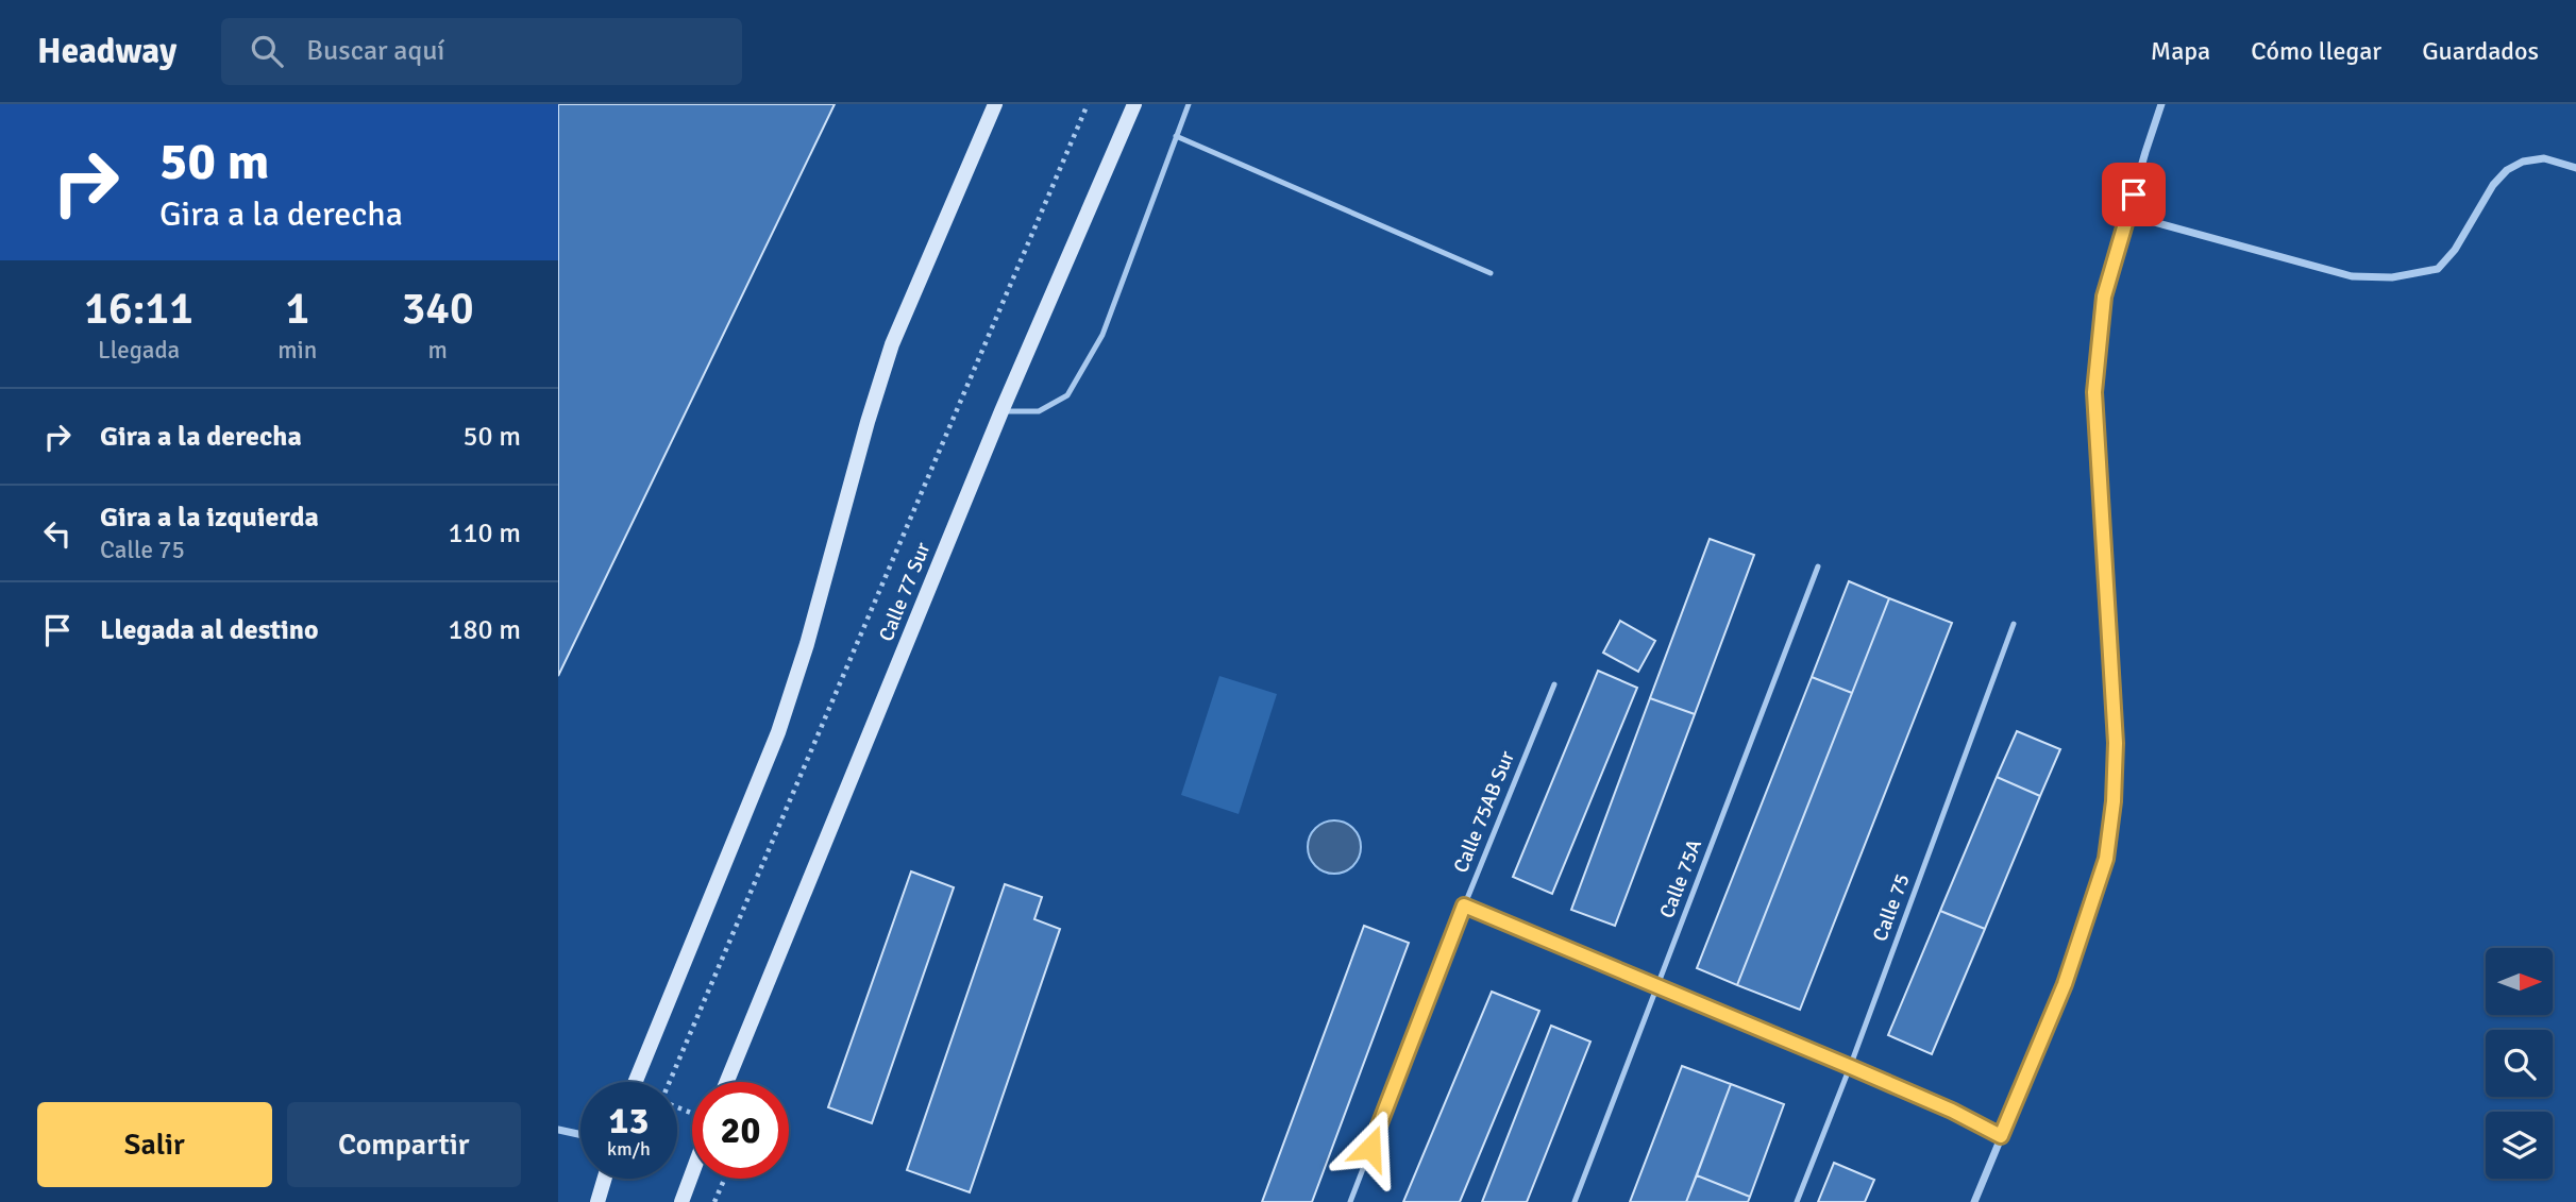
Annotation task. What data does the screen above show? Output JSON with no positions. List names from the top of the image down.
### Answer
{
  "streets": {
    "street": ["Calle 77 Sur"],
    "lane": ["Calle 75AB Sur", "Calle 75A", "Calle 75"]
  },
  "north": "right",
  "page": {
    "header": "Headway",
    "search": "Buscar aquí",
    "nav": ["Mapa", "Cómo llegar", "Guardados"],
    "turn": ["50 m", "Gira a la derecha"],
    "eta": [
      "16:11",
      "Llegada",
      "1",
      "min",
      "340",
      "m"
    ],
    "list": [
      {
        "name": "Gira a la derecha",
        "value": "50 m"
      },
      {
        "name": "Gira a la izquierda",
        "note": "Calle 75",
        "value": "110 m"
      },
      {
        "name": "Llegada al destino",
        "value": "180 m"
      }
    ],
    "speed": "13 km/h",
    "limit": "20",
    "buttons": ["Salir", "Compartir"]
  }
}
